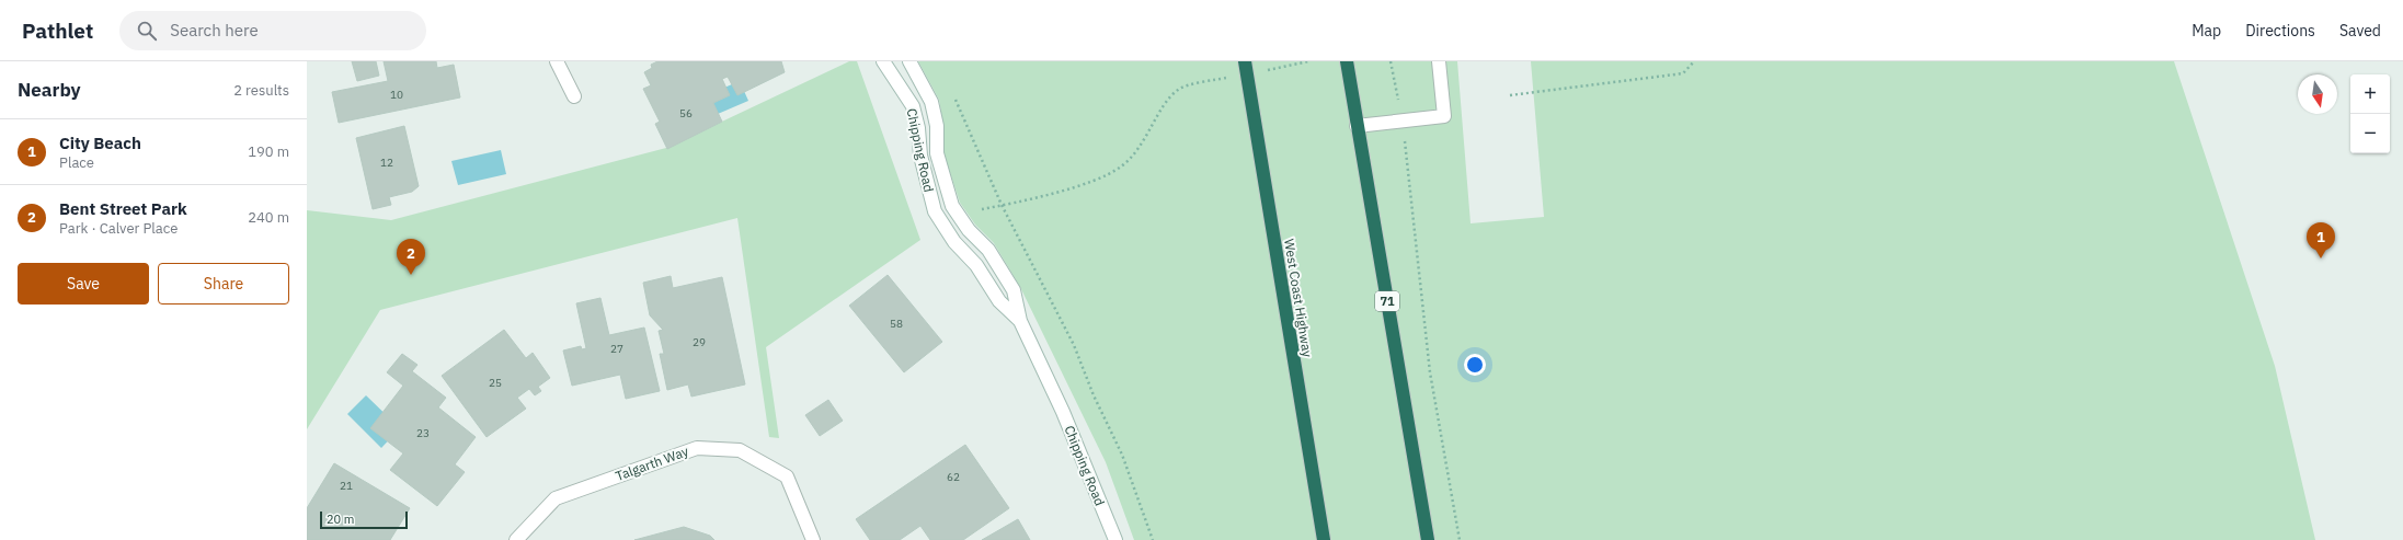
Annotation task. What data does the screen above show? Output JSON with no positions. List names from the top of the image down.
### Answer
{
  "streets": {
    "highway": ["West Coast Highway", "71"],
    "street": ["Chipping Road", "Talgarth Way"]
  },
  "house_numbers": [
    "10",
    "56",
    "12",
    "58",
    "29",
    "27",
    "25",
    "23",
    "62",
    "21"
  ],
  "scale_bar": "20 m",
  "north": "bottom",
  "page": {
    "header": "Pathlet",
    "search": "Search here",
    "nav": ["Map", "Directions", "Saved"],
    "heading": ["Nearby", "2 results"],
    "map_buttons": ["+", "−"],
    "list": [
      {
        "mark": "1",
        "name": "City Beach",
        "note": "Place",
        "value": "190 m"
      },
      {
        "mark": "2",
        "name": "Bent Street Park",
        "note": "Park · Calver Place",
        "value": "240 m"
      }
    ],
    "pins": ["1", "2"],
    "buttons": ["Save", "Share"],
    "scale": "20 m"
  }
}
